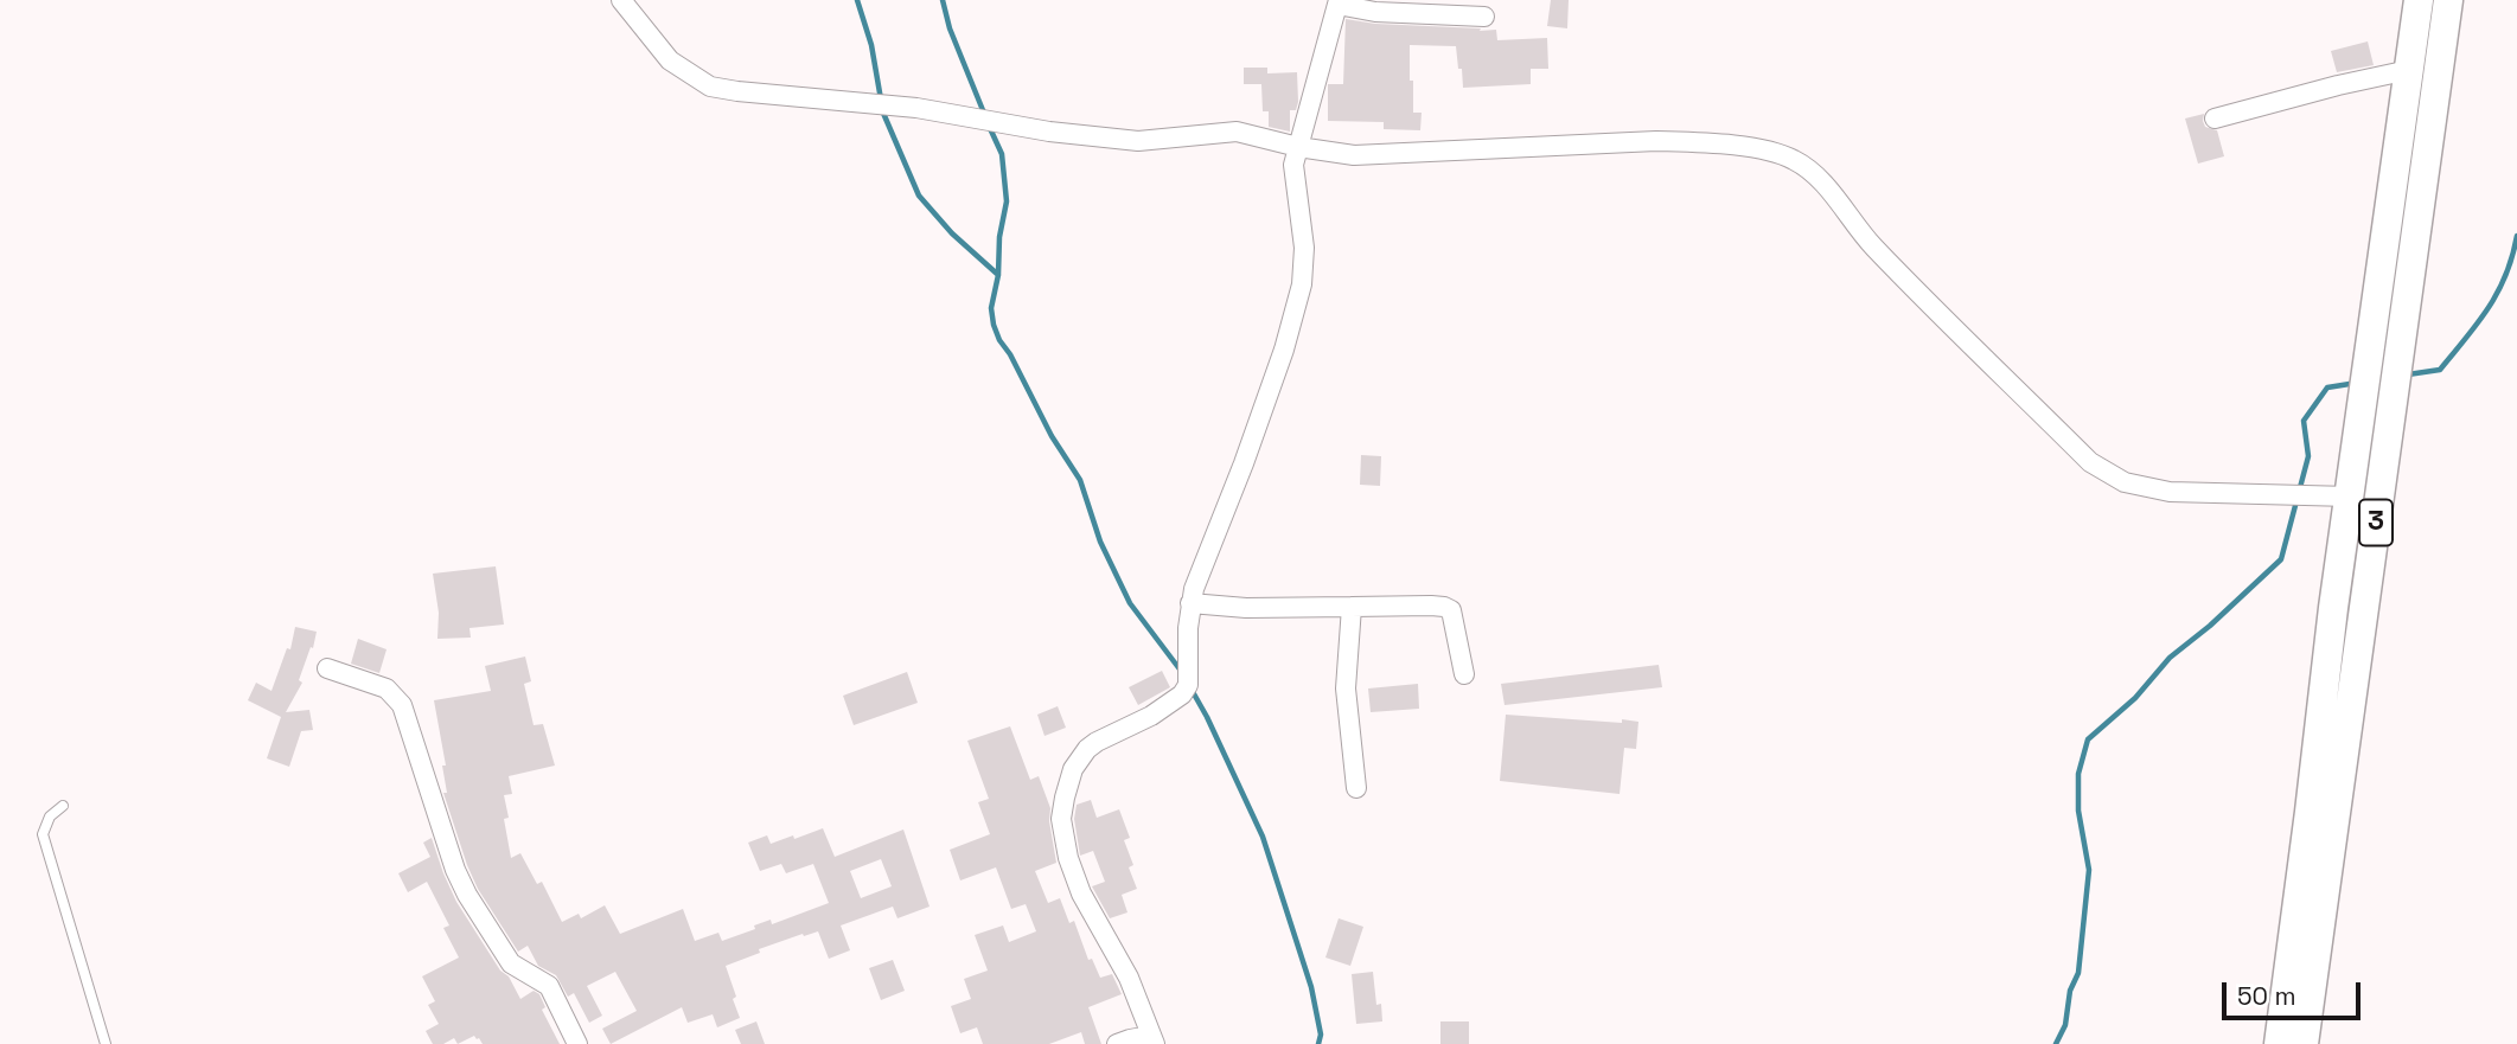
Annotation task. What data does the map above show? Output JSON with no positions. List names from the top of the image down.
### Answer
{
  "streets": {
    "main road": ["3"]
  },
  "scale_bar": "50 m"
}
